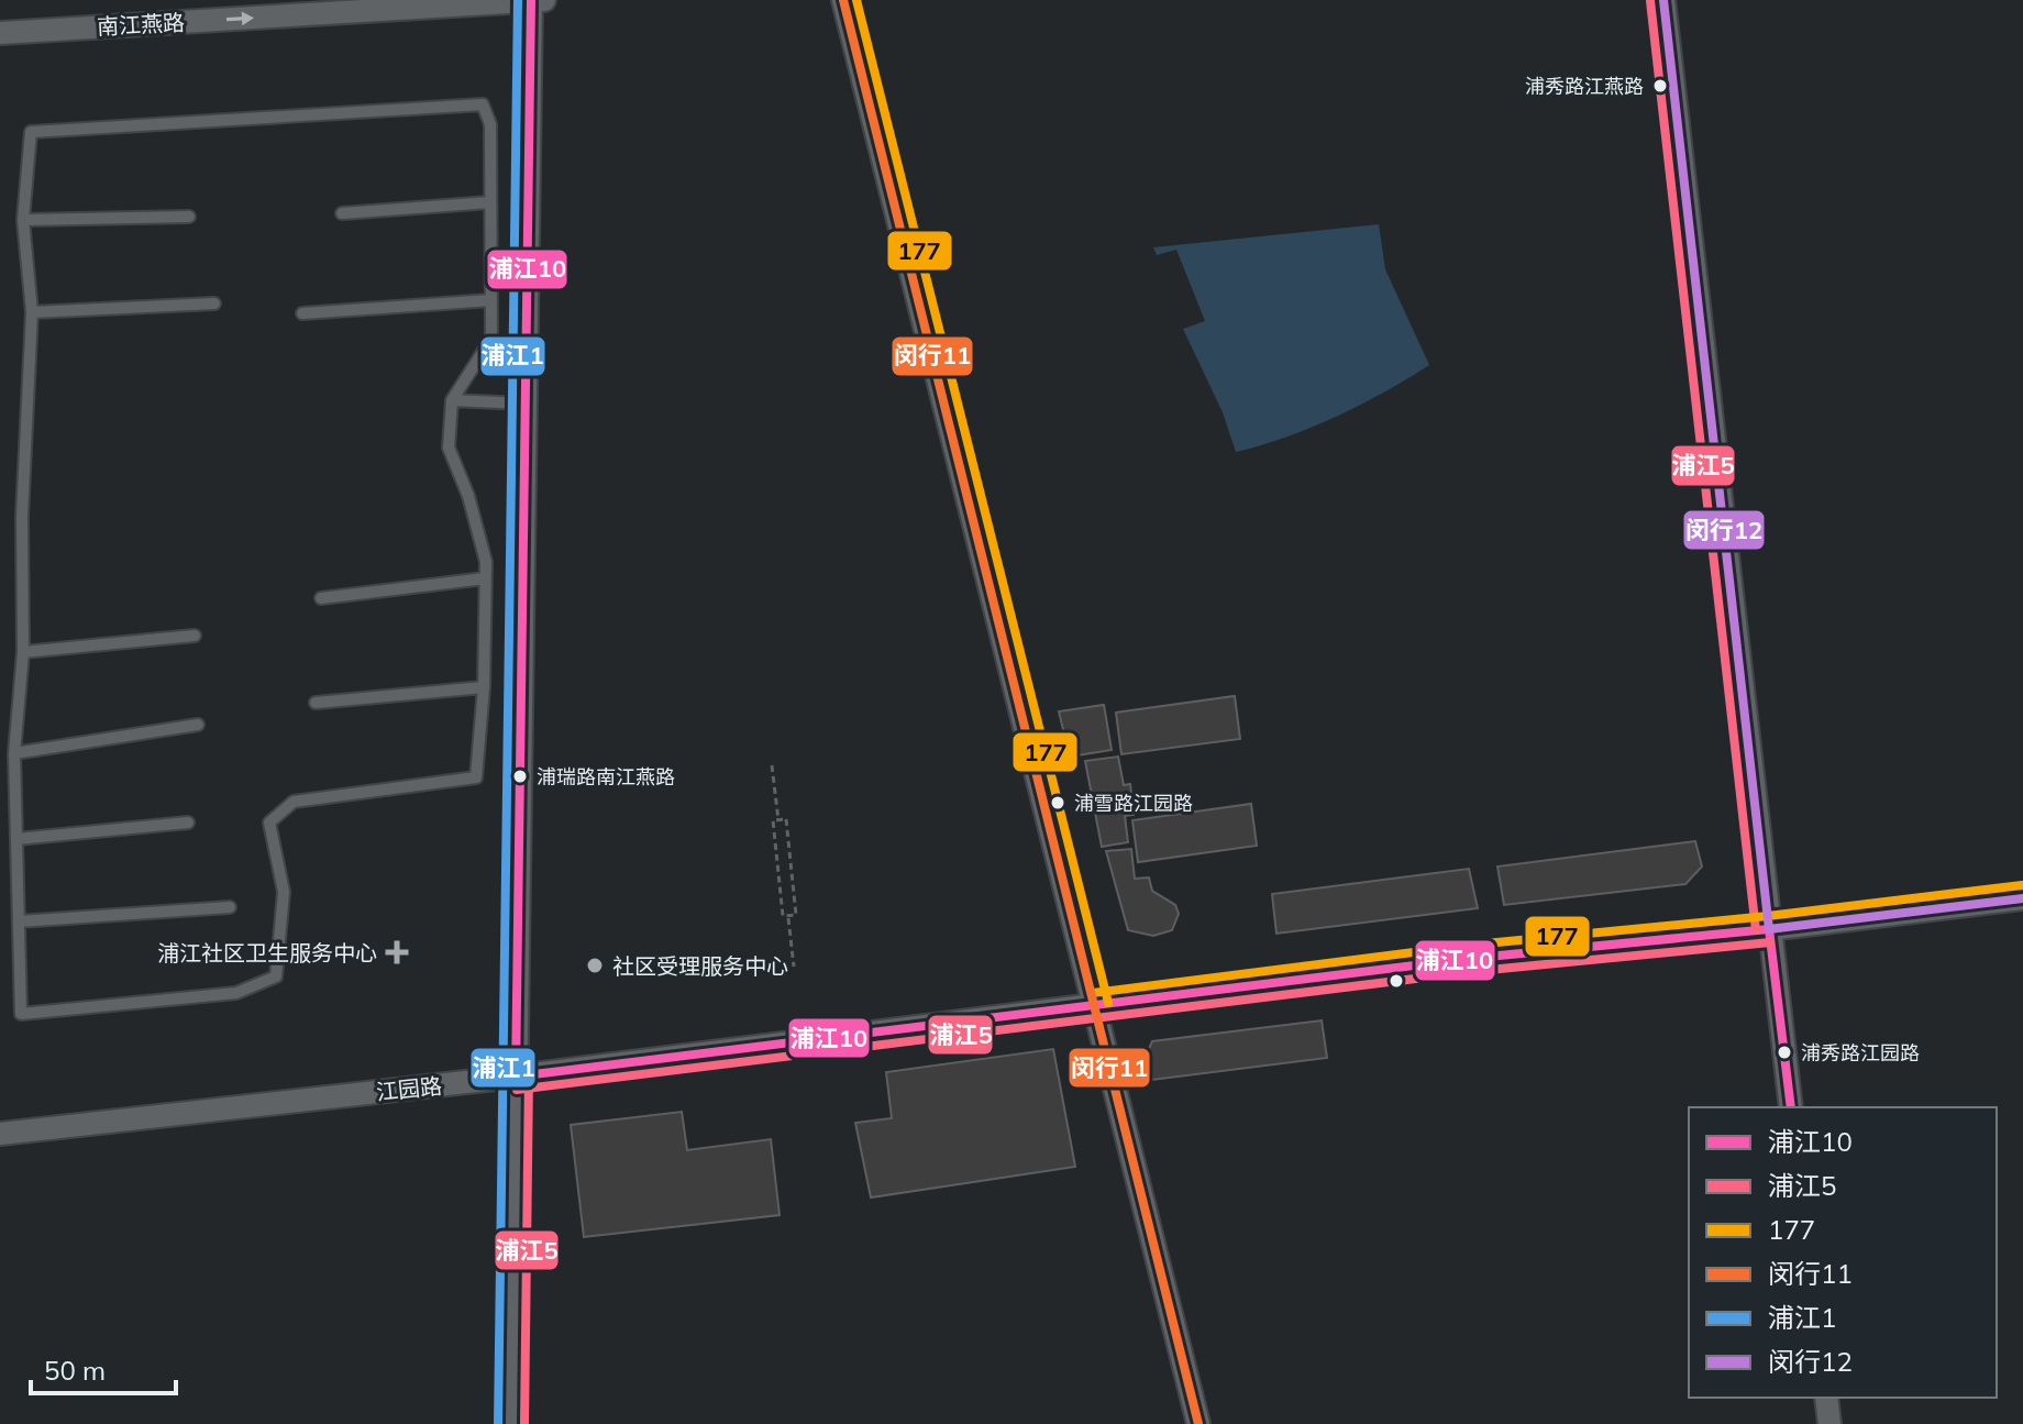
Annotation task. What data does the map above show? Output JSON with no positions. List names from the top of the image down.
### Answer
{
  "streets": {
    "street": ["南江燕路", "江园路"]
  },
  "one_way": ["南江燕路"],
  "places": {
    "other": [
      "浦秀路江燕路",
      "浦瑞路南江燕路",
      "浦雪路江园路",
      "社区受理服务中心",
      "浦秀路江园路"
    ],
    "health": ["浦江社区卫生服务中心"]
  },
  "lines": [
    "transit line 浦江10",
    "transit line 177",
    "transit line 闵行11",
    "transit line 浦江1",
    "transit line 闵行12",
    "transit line 浦江5"
  ],
  "legend": [
    "浦江10",
    "浦江5",
    "177",
    "闵行11",
    "浦江1",
    "闵行12"
  ],
  "scale_bar": "50 m"
}
